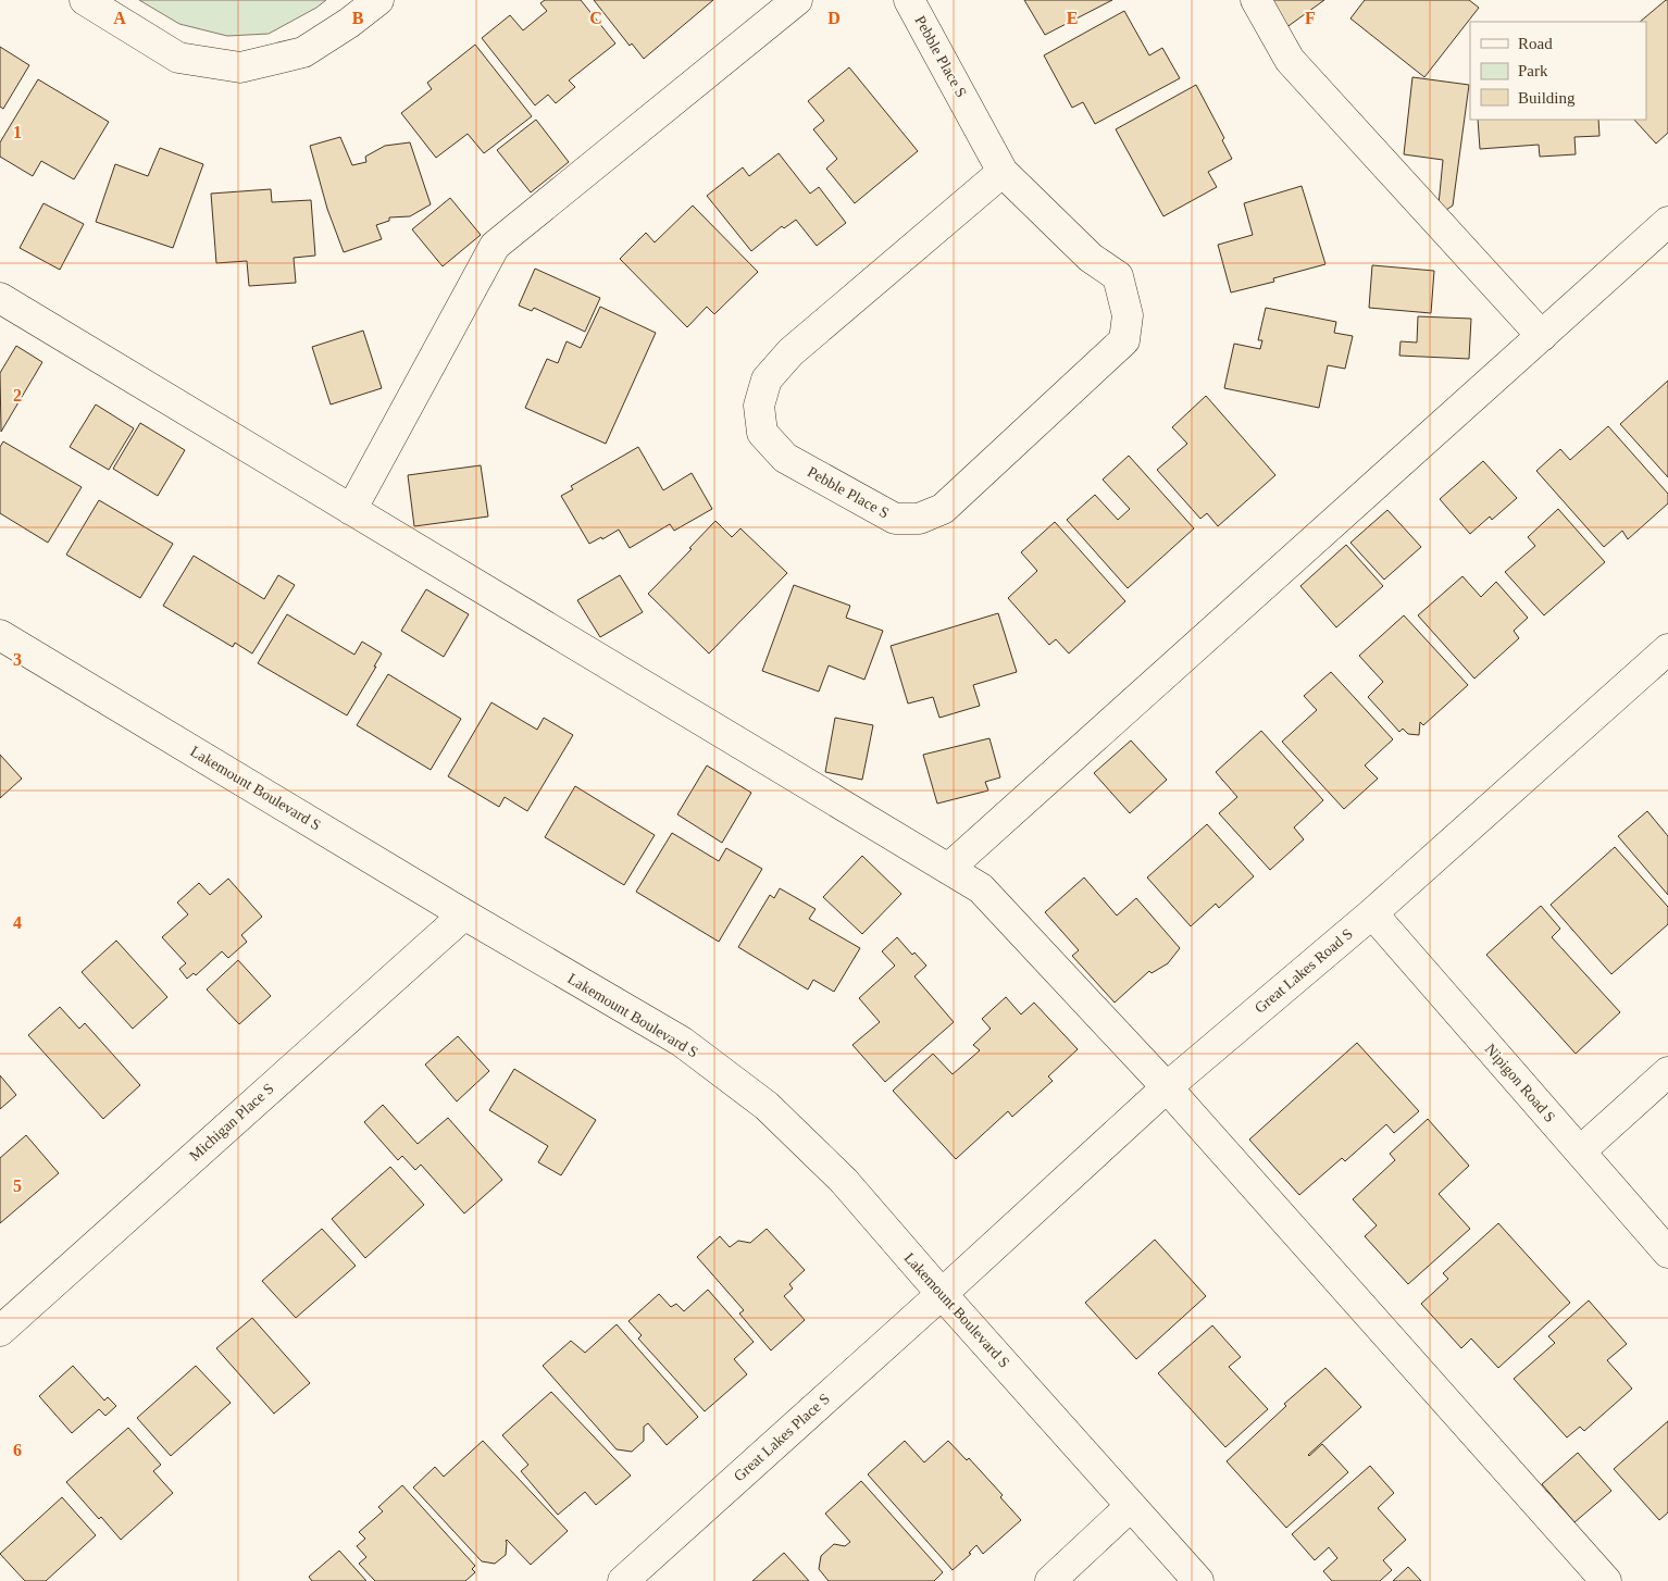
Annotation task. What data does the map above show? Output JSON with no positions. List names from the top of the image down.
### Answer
{
  "streets": {
    "street": [
      "Pebble Place S",
      "Lakemount Boulevard S",
      "Great Lakes Road S",
      "Nipigon Road S",
      "Michigan Place S",
      "Great Lakes Place S"
    ]
  },
  "crossings": [
    ["Lakemount Boulevard S", "Great Lakes Road S"],
    ["Lakemount Boulevard S", "Michigan Place S"],
    ["Lakemount Boulevard S", "Great Lakes Place S"],
    ["Great Lakes Road S", "Nipigon Road S"],
    ["Great Lakes Road S", "Great Lakes Place S"]
  ],
  "legend": ["Road", "Park", "Building"],
  "grid": {
    "columns": [
      "A",
      "B",
      "C",
      "D",
      "E",
      "F"
    ],
    "rows": [
      "1",
      "2",
      "3",
      "4",
      "5",
      "6"
    ]
  }
}
